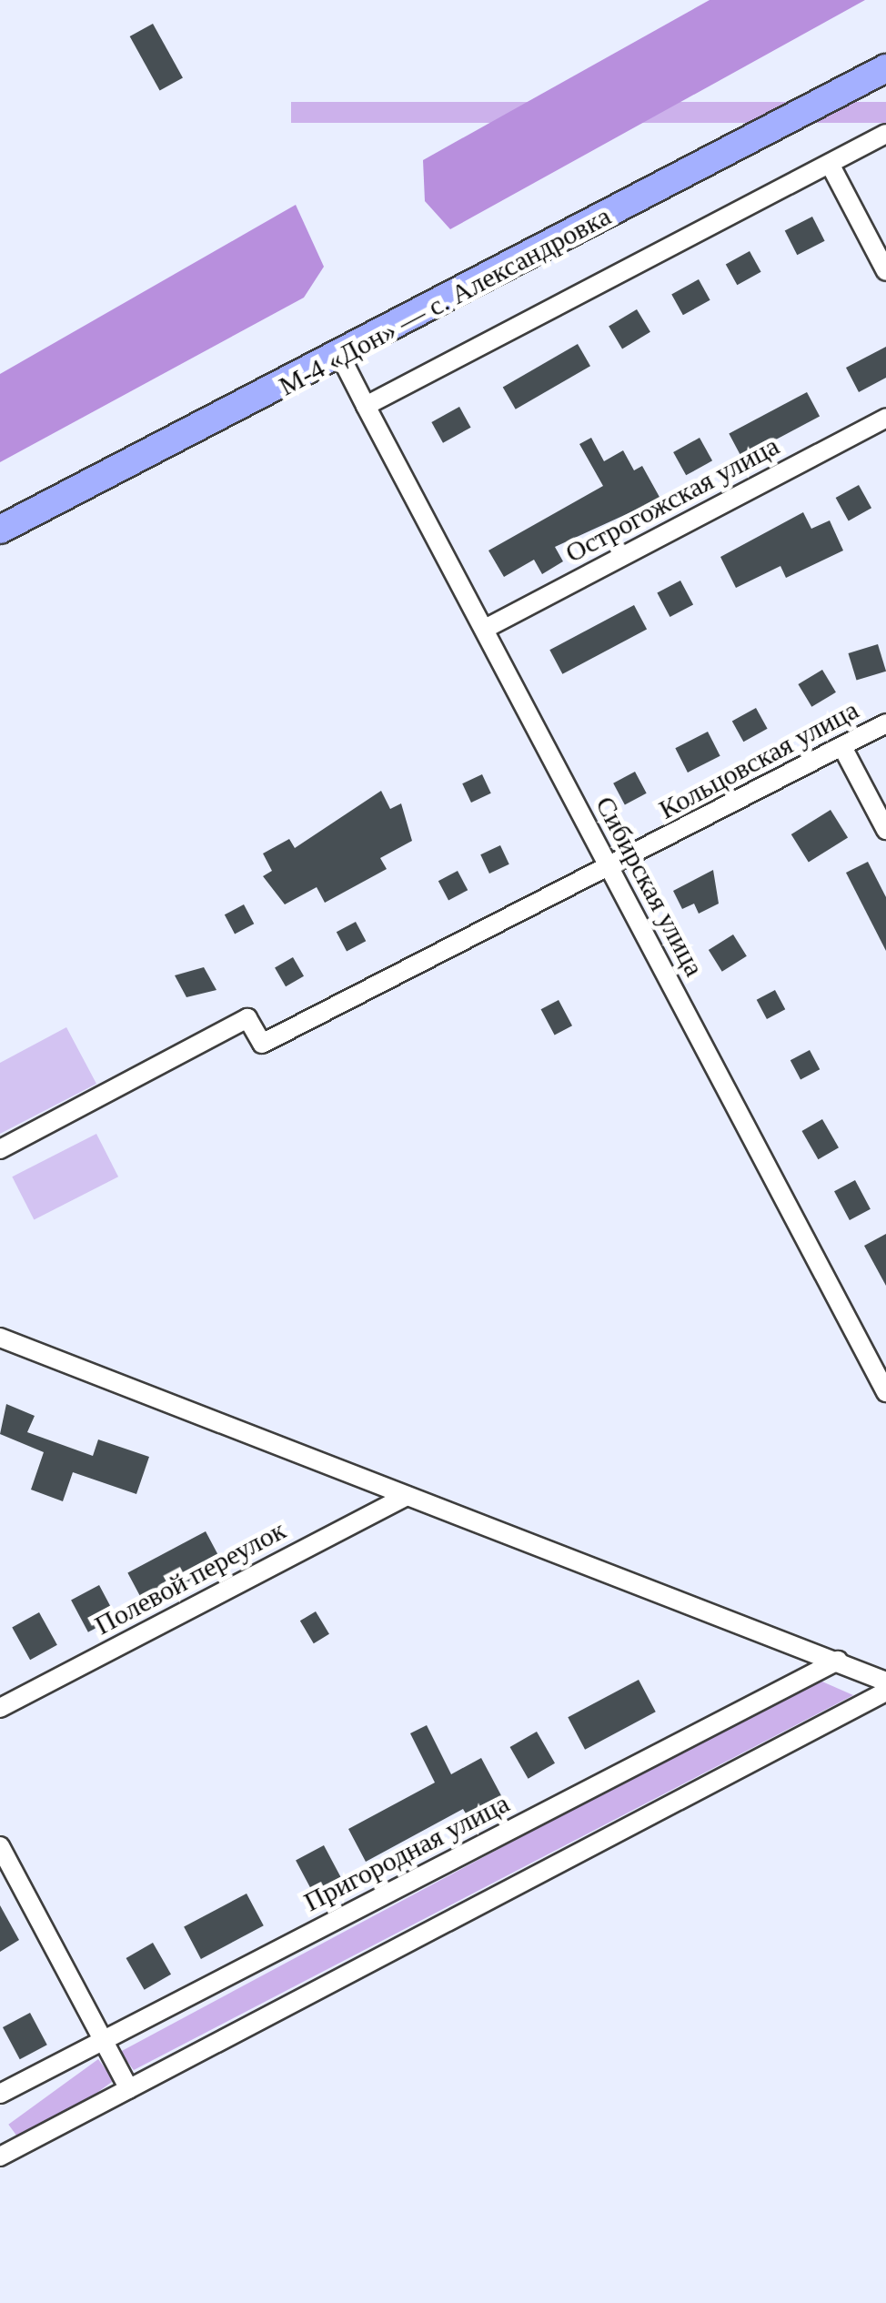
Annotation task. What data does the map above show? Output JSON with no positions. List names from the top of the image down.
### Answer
{
  "streets": {
    "main road": ["М-4 «Дон» — с. Александровка"],
    "street": [
      "Острогожская улица",
      "Кольцовская улица",
      "Сибирская улица",
      "Полевой переулок",
      "Пригородная улица"
    ]
  },
  "crossings": [
    ["М-4 «Дон» — с. Александровка", "Сибирская улица"],
    ["Острогожская улица", "Сибирская улица"],
    ["Кольцовская улица", "Сибирская улица"]
  ]
}
